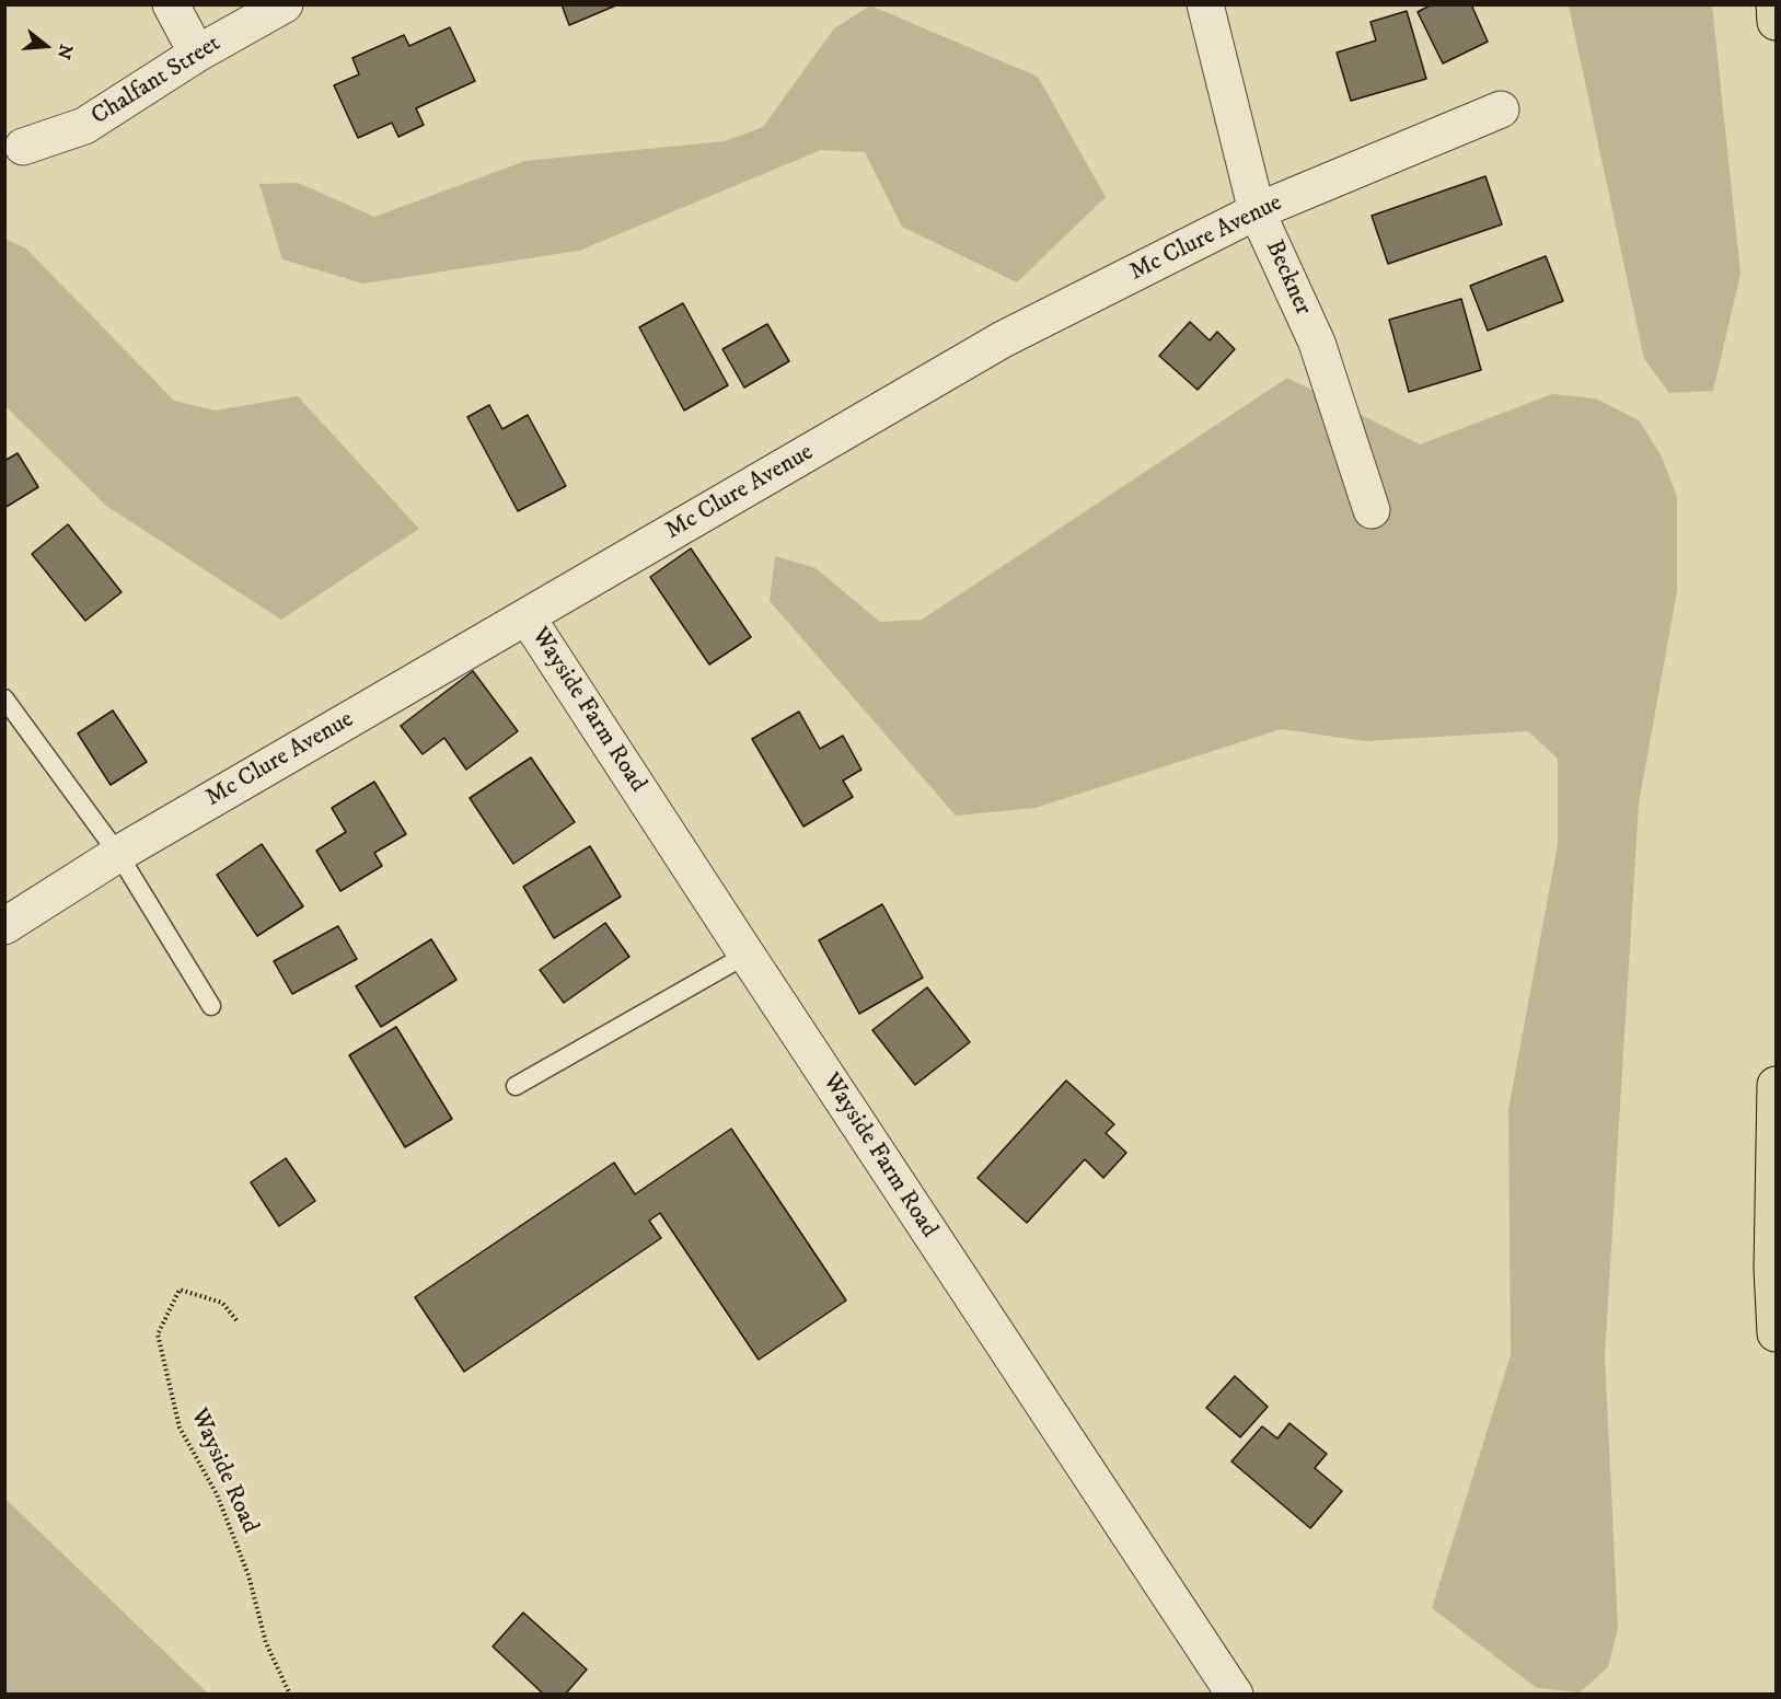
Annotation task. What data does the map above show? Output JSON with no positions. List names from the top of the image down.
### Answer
{
  "streets": {
    "street": [
      "Chalfant Street",
      "Mc Clure Avenue",
      "Beckner",
      "Wayside Farm Road"
    ],
    "path": ["Wayside Road"]
  },
  "crossings": [
    ["Mc Clure Avenue", "Beckner"],
    ["Mc Clure Avenue", "Wayside Farm Road"]
  ],
  "north": "right"
}
